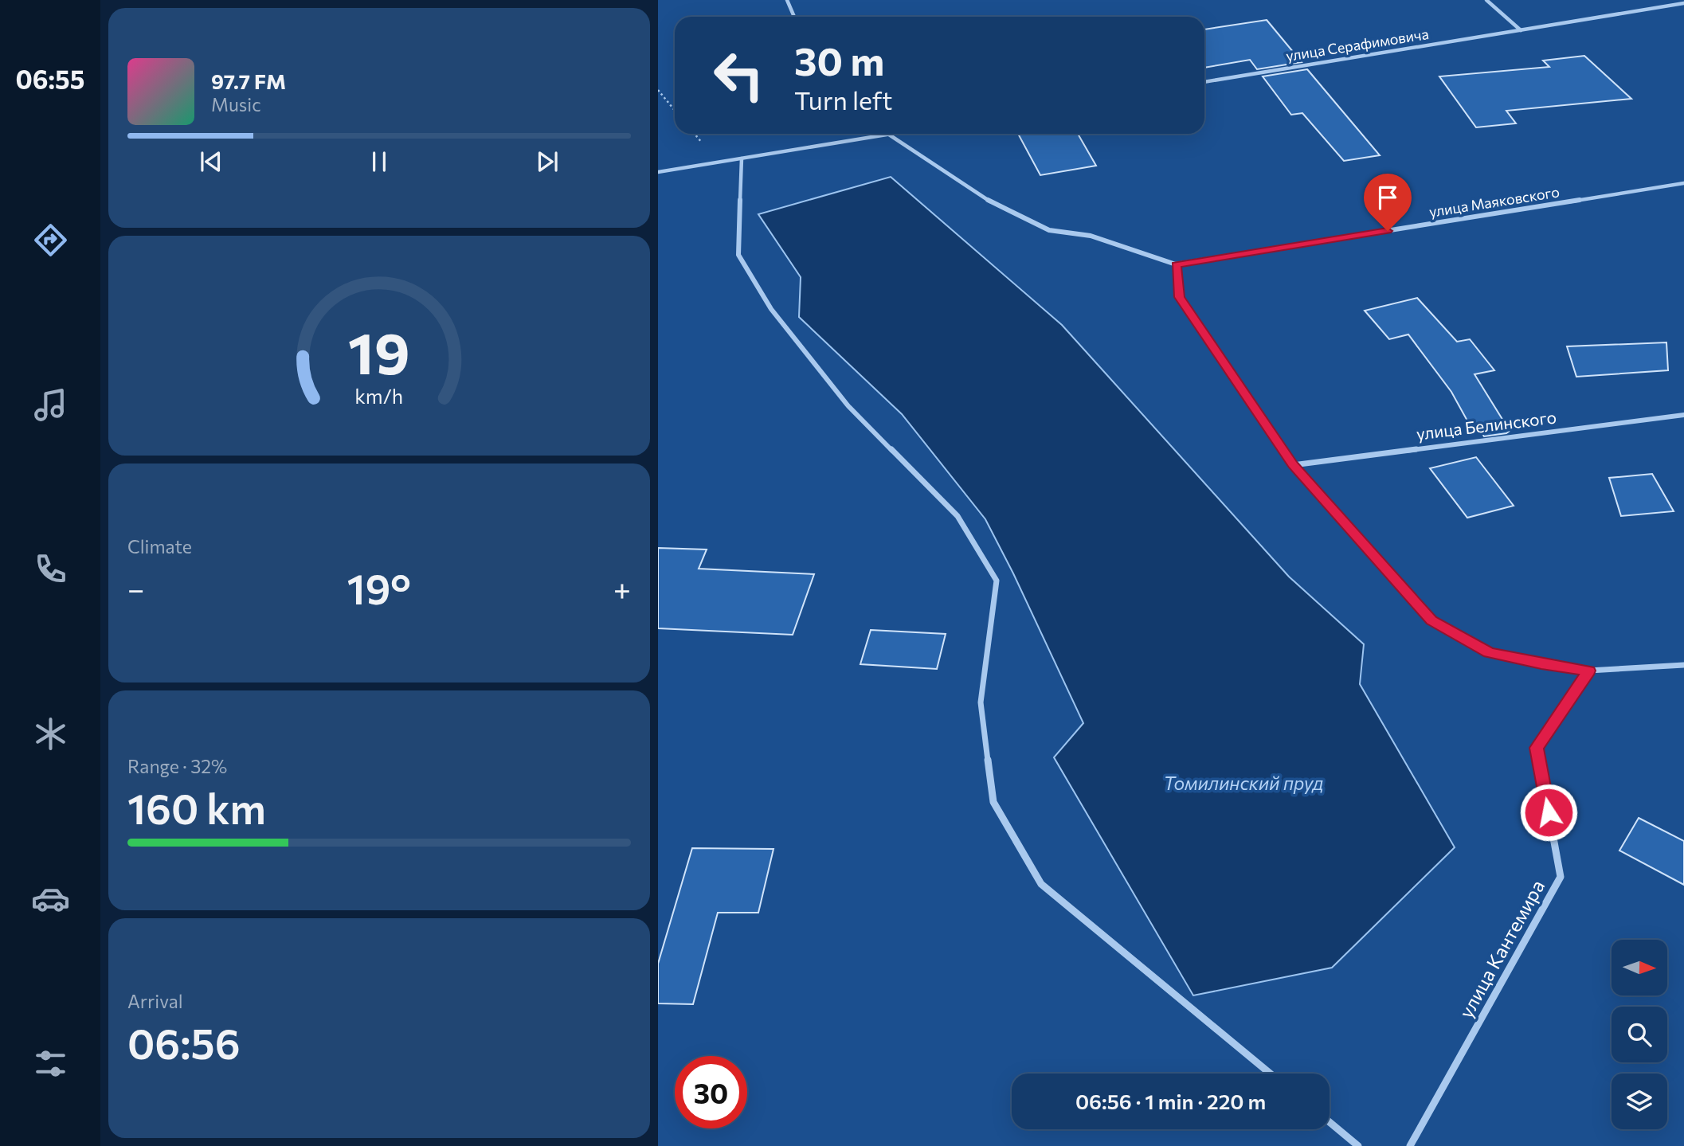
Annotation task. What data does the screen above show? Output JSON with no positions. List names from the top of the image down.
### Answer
{
  "streets": {
    "street": [
      "улица Серафимовича",
      "улица Маяковского",
      "улица Белинского",
      "улица Кантемира"
    ]
  },
  "water": ["Томилинский пруд"],
  "north": "right",
  "page": {
    "tabs": "06:55",
    "turn": ["30 m", "Turn left"],
    "song": ["97.7 FM", "Music"],
    "tile": [
      "Climate",
      ["Range · 32%", "160 km"],
      ["Arrival", "06:56"]
    ],
    "heat": ["−", "19°", "+"],
    "limit": "30",
    "trip": "06:56 · 1 min · 220 m",
    "gauge": ["19", "km/h"]
  }
}
